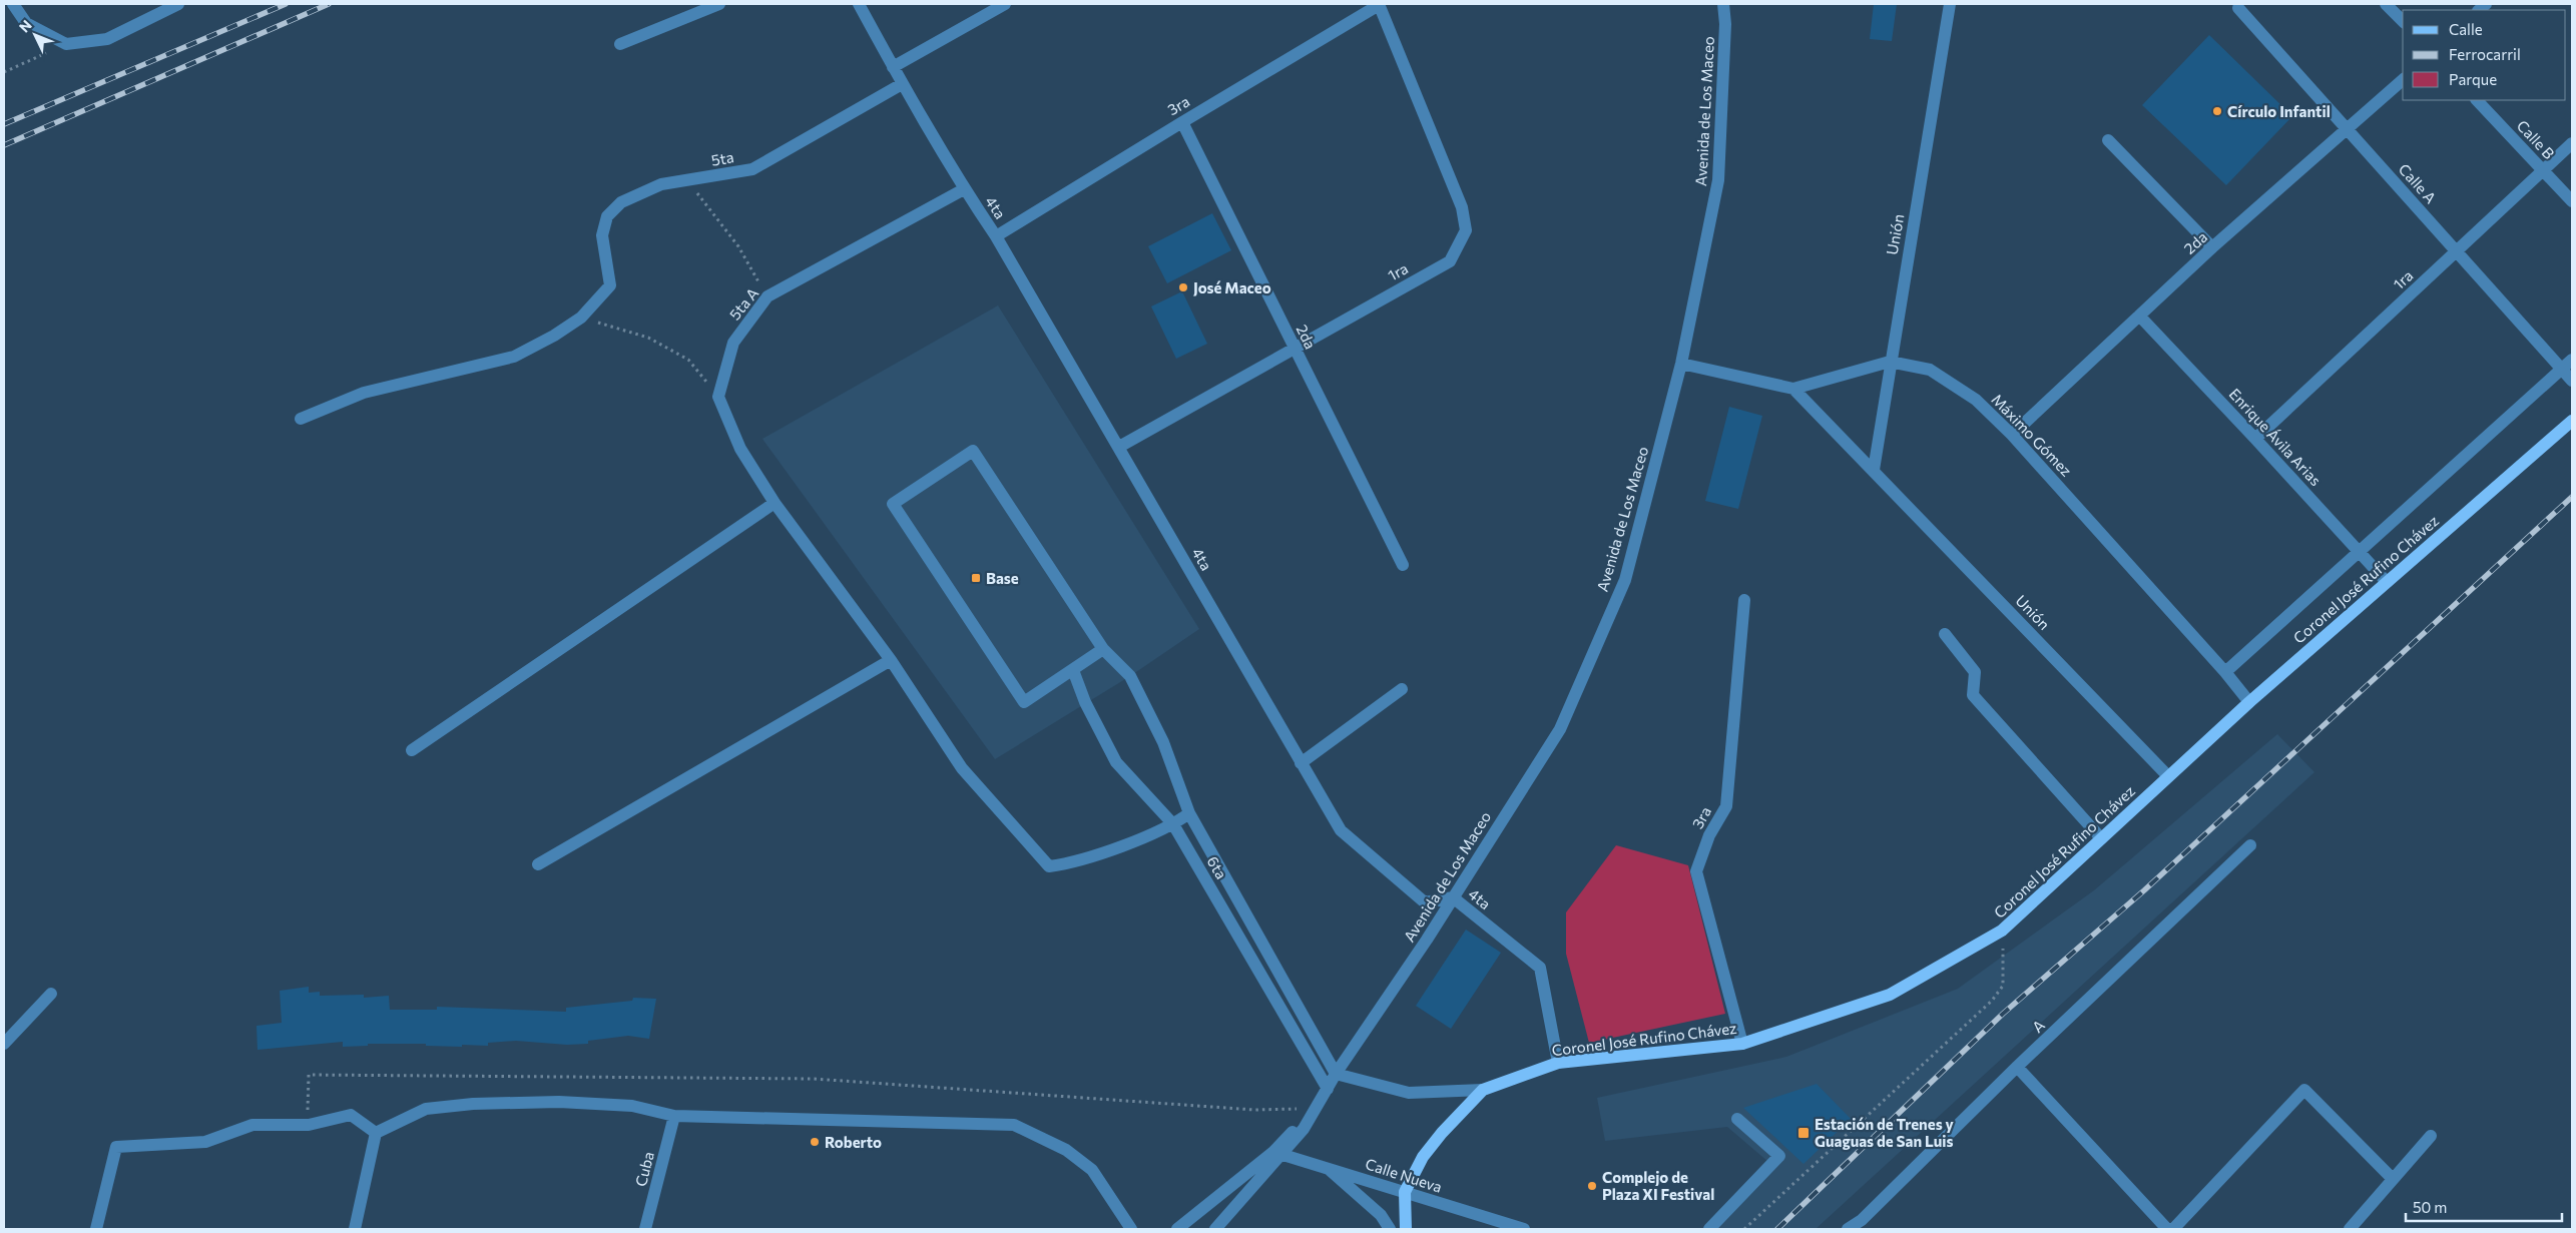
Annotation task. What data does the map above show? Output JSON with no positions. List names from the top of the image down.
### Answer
{
  "streets": {
    "main road": ["Coronel José Rufino Chávez"],
    "street": [
      "3ra",
      "Avenida de Los Maceo",
      "Calle B",
      "5ta",
      "Calle A",
      "4ta",
      "Unión",
      "2da",
      "1ra",
      "5ta A",
      "Máximo Gómez",
      "Enrique Ávila Arias",
      "6ta",
      "A",
      "Cuba",
      "Calle Nueva"
    ]
  },
  "crossings": [
    ["3ra", "4ta"],
    ["3ra", "2da"],
    ["3ra", "1ra"],
    ["3ra", "Coronel José Rufino Chávez"],
    ["Avenida de Los Maceo", "4ta"],
    ["Avenida de Los Maceo", "Máximo Gómez"],
    ["Avenida de Los Maceo", "6ta"],
    ["Avenida de Los Maceo", "Calle Nueva"],
    ["Calle B", "1ra"],
    ["5ta", "4ta"],
    ["Calle A", "2da"],
    ["Calle A", "1ra"],
    ["4ta", "1ra"],
    ["4ta", "5ta A"],
    ["4ta", "Coronel José Rufino Chávez"],
    ["Unión", "Máximo Gómez"],
    ["Unión", "Coronel José Rufino Chávez"],
    ["2da", "1ra"],
    ["2da", "Máximo Gómez"],
    ["2da", "Enrique Ávila Arias"],
    ["1ra", "Enrique Ávila Arias"],
    ["Máximo Gómez", "Coronel José Rufino Chávez"],
    ["Enrique Ávila Arias", "Coronel José Rufino Chávez"],
    ["Coronel José Rufino Chávez", "Calle Nueva"]
  ],
  "places": {
    "other": [
      "Círculo Infantil",
      "José Maceo",
      "Roberto",
      "Complejo de Plaza XI Festival"
    ],
    "transit": ["Base", "Estación de Trenes y Guaguas de San Luis"]
  },
  "legend": ["Calle", "Ferrocarril", "Parque"],
  "scale_bar": "50 m",
  "north": "top left"
}
